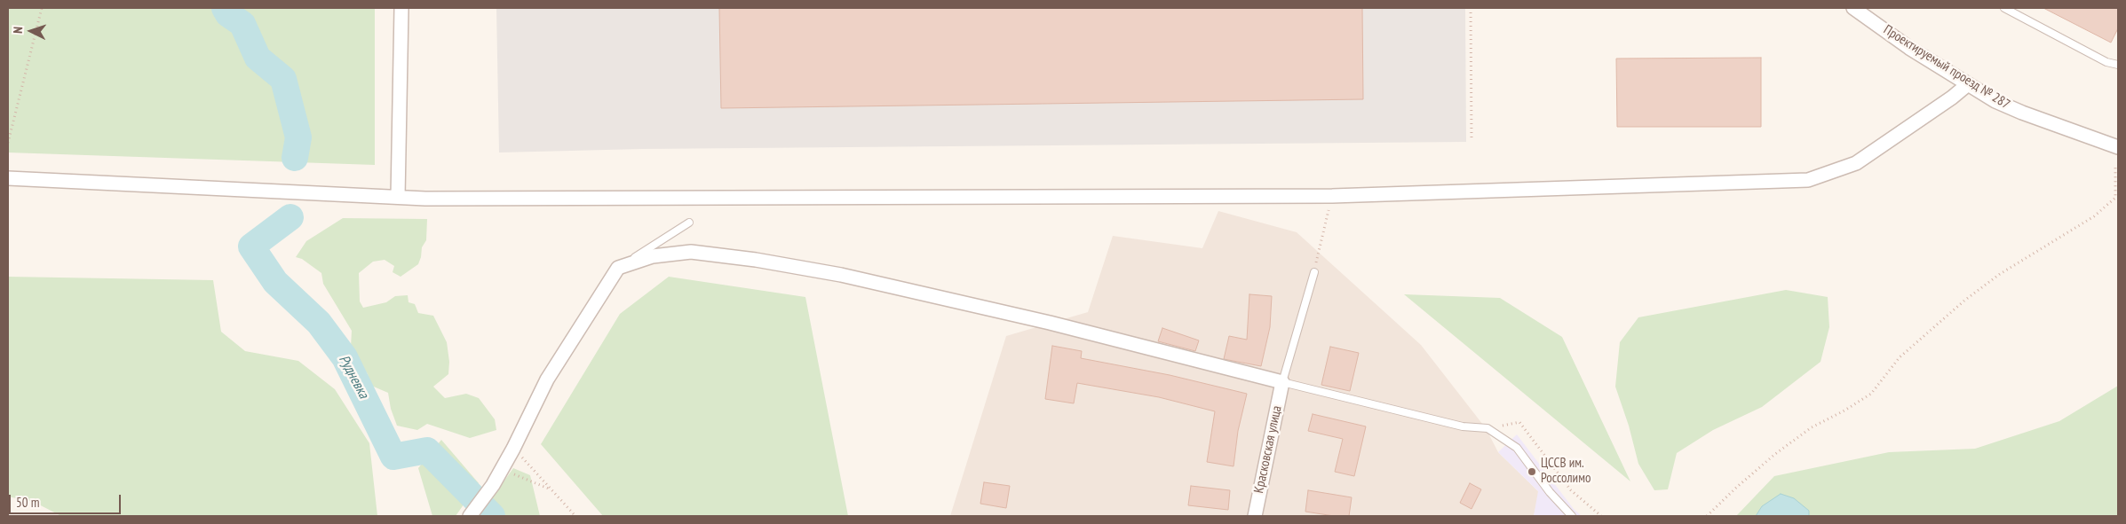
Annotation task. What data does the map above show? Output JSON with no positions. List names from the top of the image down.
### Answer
{
  "streets": {
    "street": ["Проектируемый проезд № 287", "Красковская улица"]
  },
  "water": ["Рудневка"],
  "places": ["ЦССВ им. Россолимо"],
  "scale_bar": "50 m",
  "north": "left"
}
